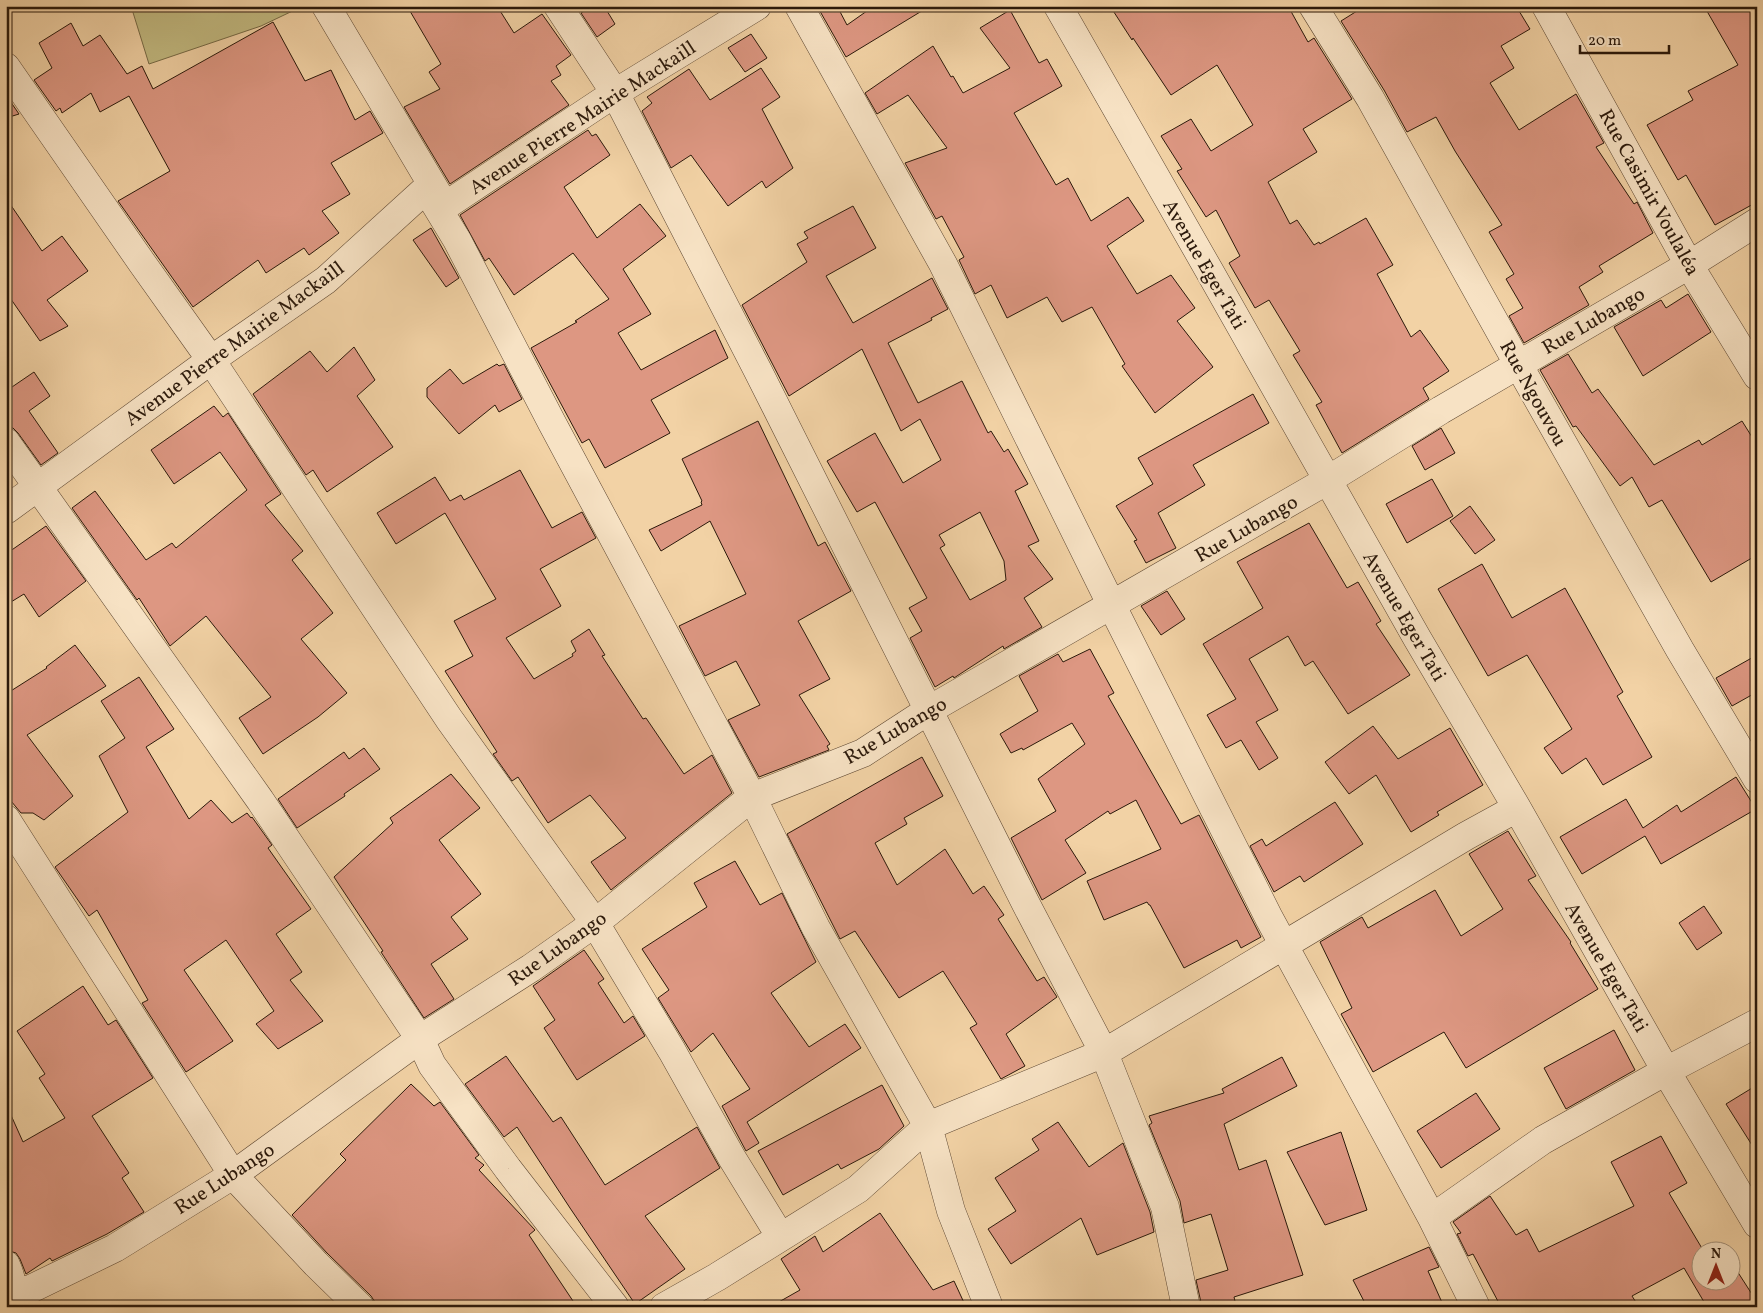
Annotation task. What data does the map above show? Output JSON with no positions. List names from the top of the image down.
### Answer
{
  "streets": {
    "street": [
      "Avenue Pierre Mairie Mackaill",
      "Rue Casimir Voulaléa",
      "Avenue Eger Tati",
      "Rue Lubango",
      "Rue Ngouvou"
    ]
  },
  "crossings": [
    ["Rue Casimir Voulaléa", "Rue Lubango"],
    ["Avenue Eger Tati", "Rue Lubango"],
    ["Rue Lubango", "Rue Ngouvou"]
  ],
  "scale_bar": "20 m",
  "north": "top"
}
